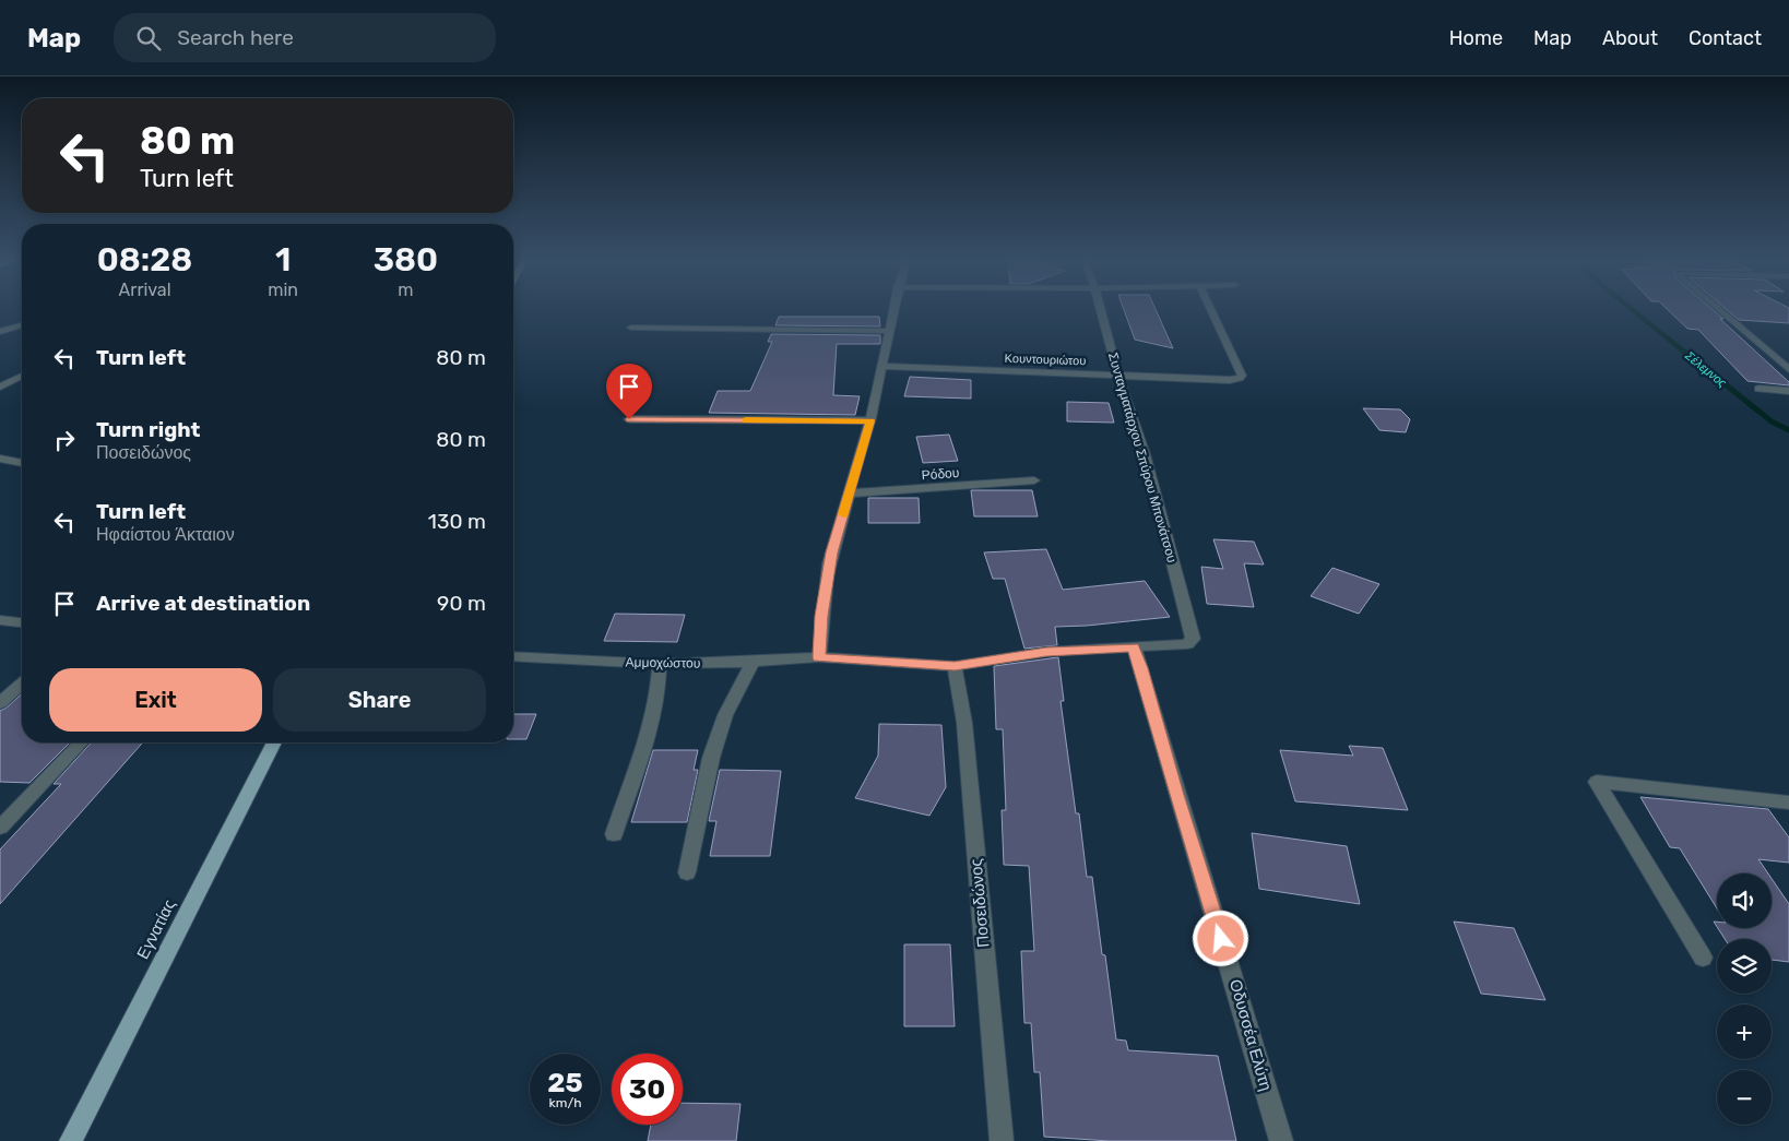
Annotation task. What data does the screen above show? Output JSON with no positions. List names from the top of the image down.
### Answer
{
  "streets": {
    "main road": ["Εγνατίας"],
    "street": [
      "Κουντουριώτου",
      "Συνταγματάρχου Σπύρου Μπονάτσου",
      "Ρόδου",
      "Αμμοχώστου",
      "Ποσειδώνος",
      "Οδυσσέα Ελύτη"
    ]
  },
  "crossings": [
    ["Κουντουριώτου", "Συνταγματάρχου Σπύρου Μπονάτσου"],
    ["Συνταγματάρχου Σπύρου Μπονάτσου", "Αμμοχώστου"],
    ["Συνταγματάρχου Σπύρου Μπονάτσου", "Ποσειδώνος"],
    ["Συνταγματάρχου Σπύρου Μπονάτσου", "Οδυσσέα Ελύτη"]
  ],
  "water": ["Σέλεμνος"],
  "page": {
    "header": "Map",
    "search": "Search here",
    "nav": [
      "Home",
      "Map",
      "About",
      "Contact"
    ],
    "turn": ["80 m", "Turn left"],
    "eta": [
      "08:28",
      "Arrival",
      "1",
      "min",
      "380",
      "m"
    ],
    "list": [
      {
        "name": "Turn left",
        "value": "80 m"
      },
      {
        "name": "Turn right",
        "note": "Ποσειδώνος",
        "value": "80 m"
      },
      {
        "name": "Turn left",
        "note": "Ηφαίστου Άκταιον",
        "value": "130 m"
      },
      {
        "name": "Arrive at destination",
        "value": "90 m"
      }
    ],
    "buttons": ["Exit", "Share"],
    "map_buttons": ["+", "−"],
    "speed": "25 km/h",
    "limit": "30"
  }
}
